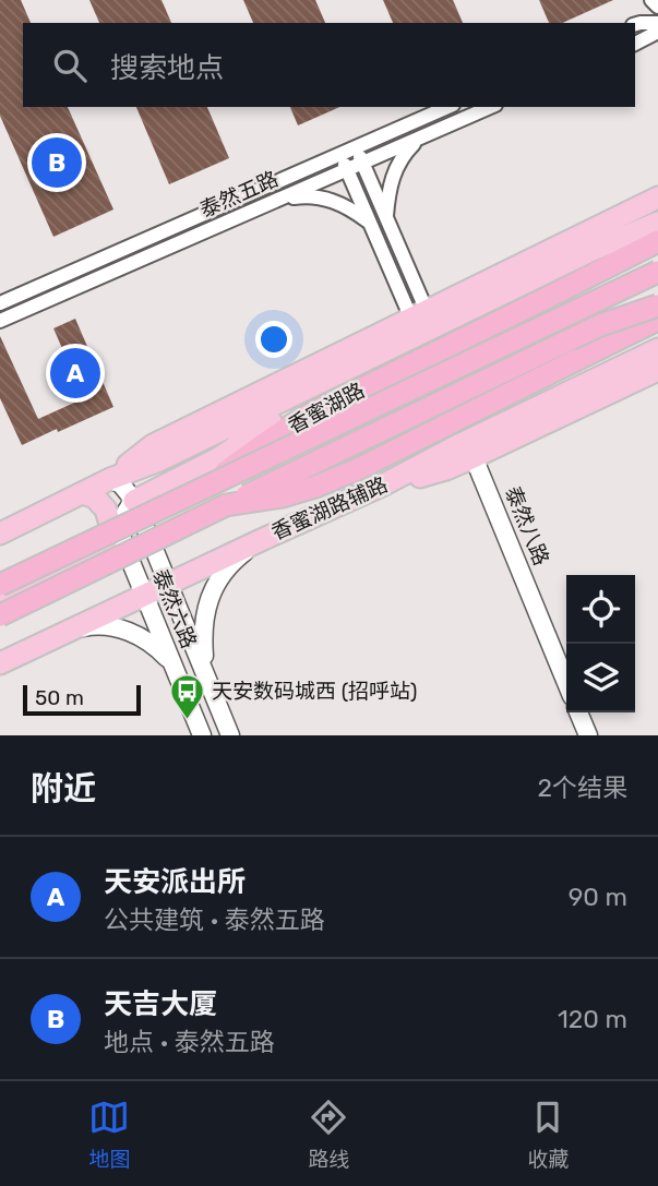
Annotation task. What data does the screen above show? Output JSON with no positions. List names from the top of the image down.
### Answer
{
  "streets": {
    "highway": ["香蜜湖路"],
    "main road": ["香蜜湖路辅路"],
    "street": ["泰然五路", "泰然八路", "泰然六路"]
  },
  "crossings": [
    ["香蜜湖路辅路", "泰然六路"]
  ],
  "places": {
    "bus stop": ["天安数码城西 (招呼站)"]
  },
  "scale_bar": "50 m",
  "page": {
    "search": "搜索地点",
    "pins": ["B", "A"],
    "scale": "50 m",
    "heading": ["附近", "2个结果"],
    "list": [
      {
        "mark": "A",
        "name": "天安派出所",
        "note": "公共建筑 · 泰然五路",
        "value": "90 m"
      },
      {
        "mark": "B",
        "name": "天吉大厦",
        "note": "地点 · 泰然五路",
        "value": "120 m"
      }
    ],
    "nav": ["地图", "路线", "收藏"]
  }
}
